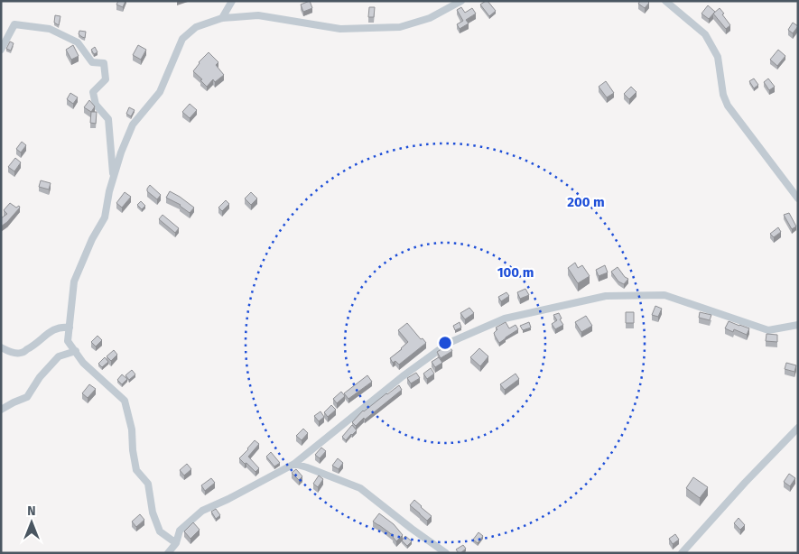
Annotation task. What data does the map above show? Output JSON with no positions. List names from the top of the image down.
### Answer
{
  "north": "top",
  "rings": ["200 m", "100 m"]
}
